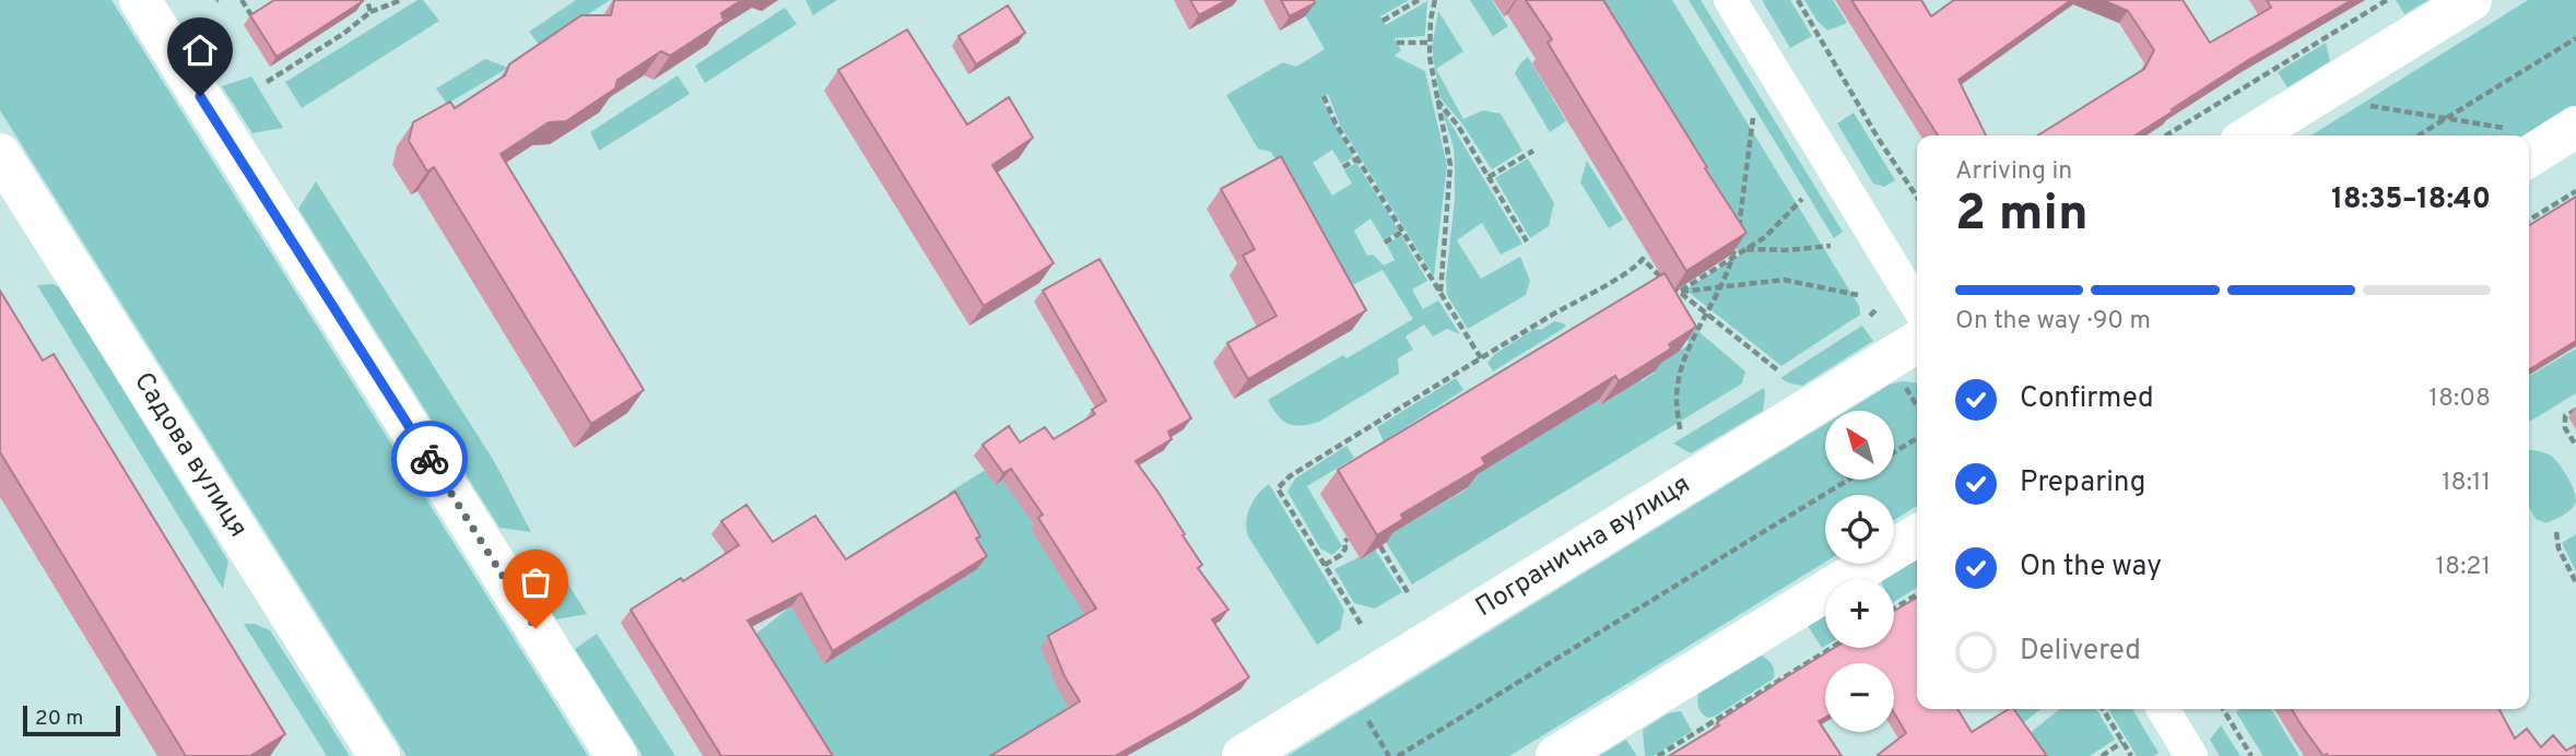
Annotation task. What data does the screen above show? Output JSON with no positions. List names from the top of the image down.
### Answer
{
  "streets": {
    "main road": ["Садова вулиця", "Погранична вулиця"]
  },
  "scale_bar": "20 m",
  "north": "top left",
  "page": {
    "heading": ["2 min", "Arriving in", "18:35–18:40"],
    "bar": "On the way · 90 m",
    "list": [
      ["Confirmed", "18:08"],
      ["Preparing", "18:11"],
      ["On the way", "18:21"],
      "Delivered"
    ],
    "map_buttons": ["+", "−"],
    "scale": "20 m"
  }
}
